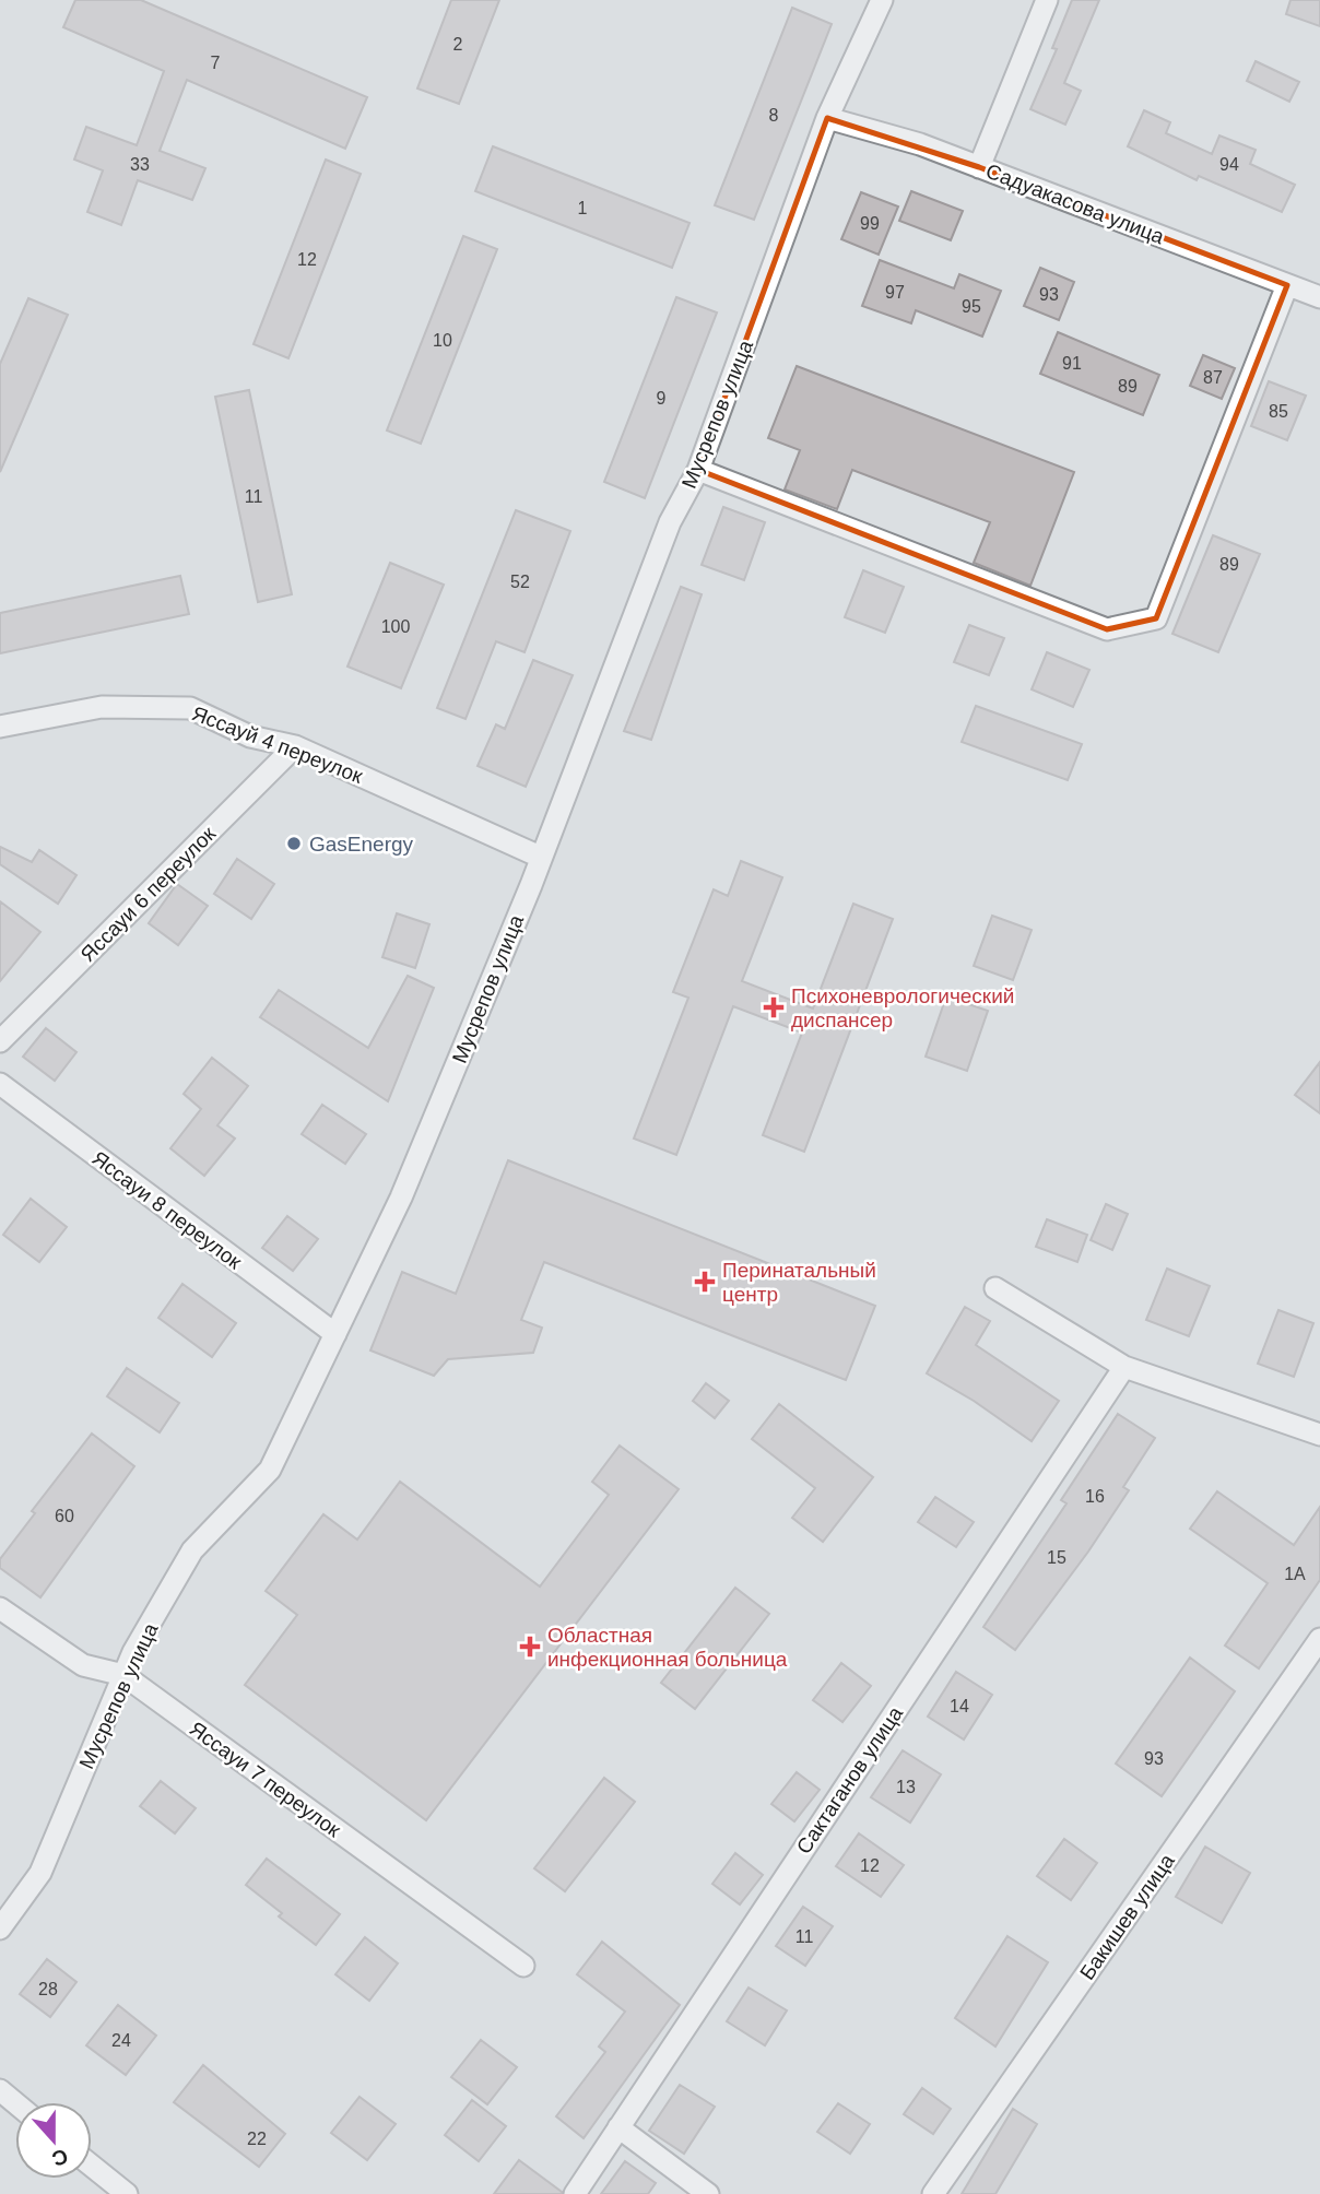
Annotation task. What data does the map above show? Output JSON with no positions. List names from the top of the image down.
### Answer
{
  "streets": {
    "street": [
      "Садуакасова улица",
      "Мусрепов улица",
      "Яссауй 4 переулок",
      "Яссауи 6 переулок",
      "Яссауи 8 переулок",
      "Яссауи 7 переулок",
      "Сактаганов улица",
      "Бакишев улица"
    ]
  },
  "crossings": [
    ["Садуакасова улица", "Мусрепов улица"],
    ["Мусрепов улица", "Яссауй 4 переулок"],
    ["Мусрепов улица", "Яссауи 8 переулок"],
    ["Мусрепов улица", "Яссауи 7 переулок"],
    ["Яссауй 4 переулок", "Яссауи 6 переулок"]
  ],
  "places": {
    "other": ["GasEnergy"],
    "health": ["Психоневрологический диспансер", "Перинатальный центр", "Областная инфекционная больница"]
  },
  "house_numbers": [
    "2",
    "7",
    "8",
    "33",
    "94",
    "1",
    "99",
    "12",
    "97",
    "93",
    "95",
    "10",
    "91",
    "87",
    "89",
    "9",
    "85",
    "11",
    "89",
    "52",
    "100",
    "16",
    "60",
    "15",
    "1А",
    "14",
    "93",
    "13",
    "12",
    "11",
    "28",
    "24",
    "22"
  ],
  "north": "bottom"
}
